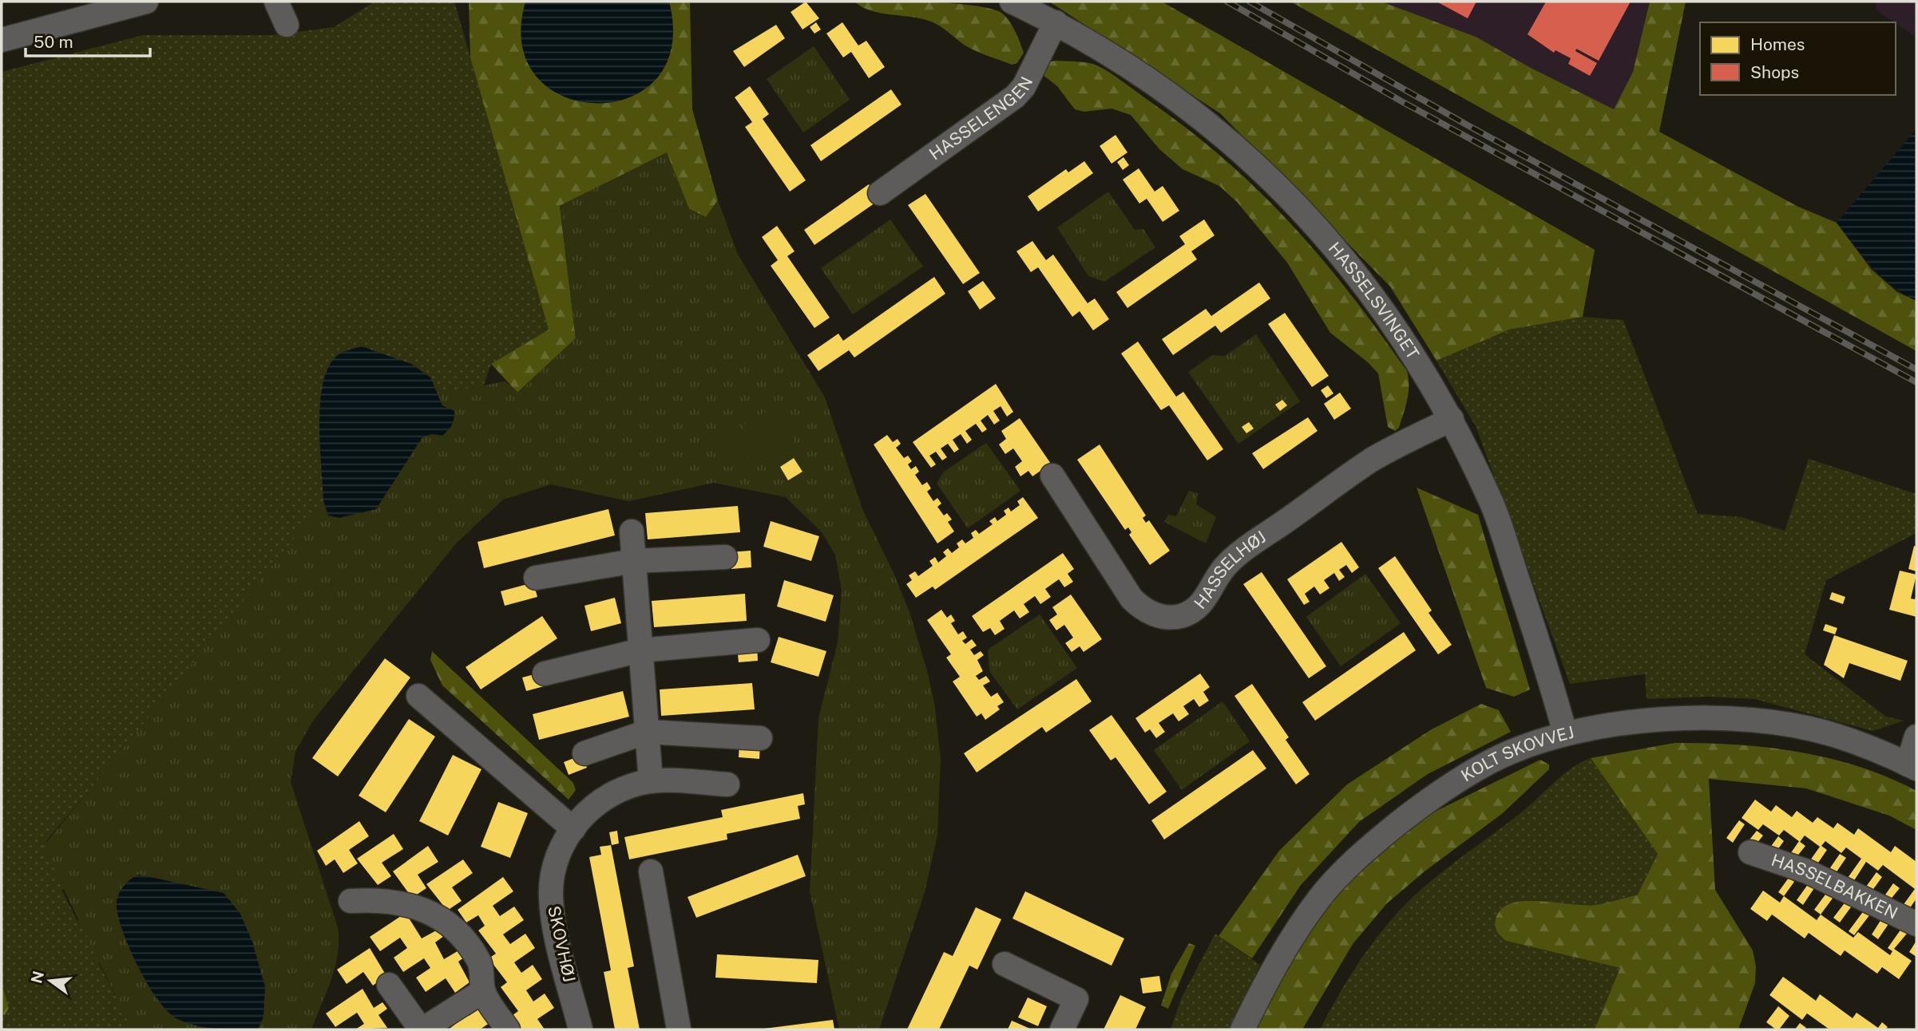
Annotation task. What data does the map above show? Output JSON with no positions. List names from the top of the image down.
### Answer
{
  "streets": {
    "street": [
      "HASSELENGEN",
      "HASSELSVINGET",
      "HASSELHØJ",
      "KOLT SKOVVEJ",
      "HASSELBAKKEN",
      "SKOVHØJ"
    ]
  },
  "crossings": [
    ["HASSELENGEN", "HASSELSVINGET"],
    ["HASSELSVINGET", "HASSELHØJ"],
    ["HASSELSVINGET", "KOLT SKOVVEJ"]
  ],
  "legend": ["Homes", "Shops"],
  "scale_bar": "50 m",
  "north": "left"
}
